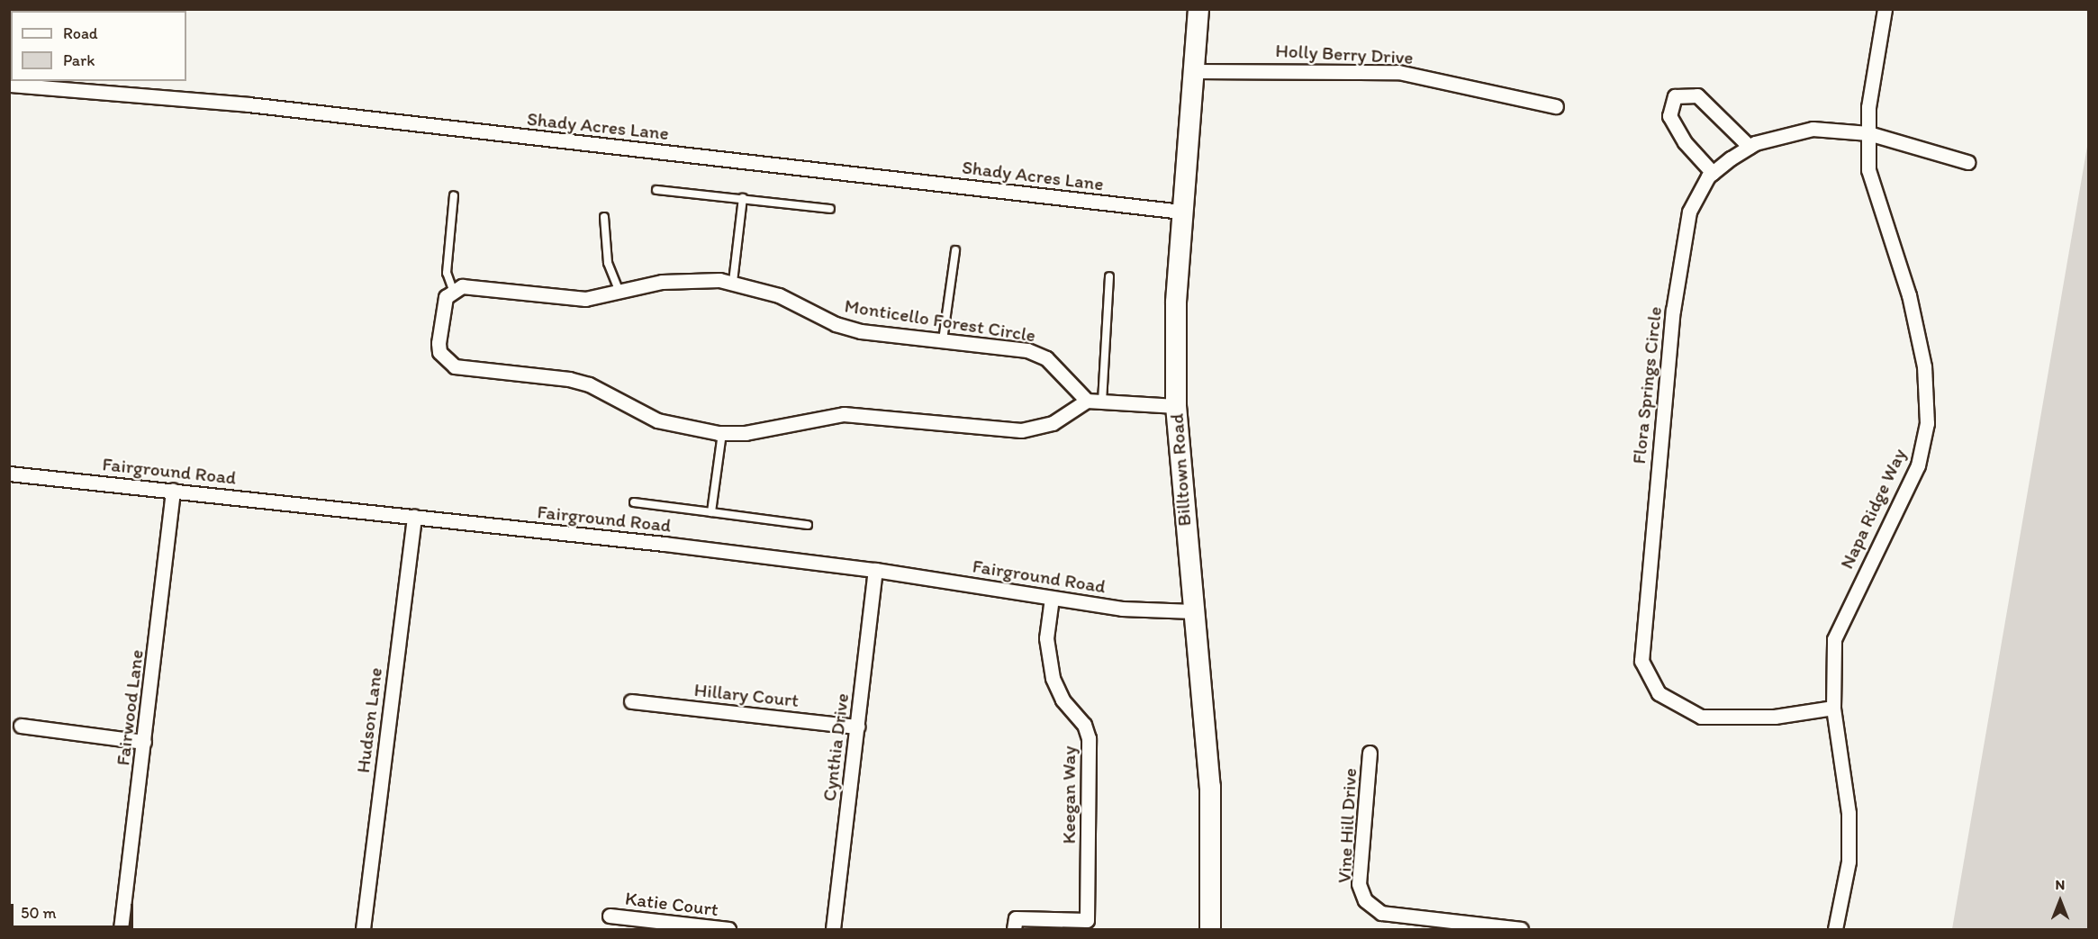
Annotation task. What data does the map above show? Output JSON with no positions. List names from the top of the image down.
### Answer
{
  "streets": {
    "main road": ["Billtown Road"],
    "street": [
      "Holly Berry Drive",
      "Shady Acres Lane",
      "Monticello Forest Circle",
      "Flora Springs Circle",
      "Fairground Road",
      "Napa Ridge Way",
      "Hillary Court",
      "Fairwood Lane",
      "Hudson Lane",
      "Cynthia Drive",
      "Keegan Way",
      "Vine Hill Drive",
      "Katie Court"
    ]
  },
  "crossings": [
    ["Holly Berry Drive", "Billtown Road"],
    ["Shady Acres Lane", "Billtown Road"],
    ["Flora Springs Circle", "Napa Ridge Way"],
    ["Billtown Road", "Fairground Road"],
    ["Fairground Road", "Fairwood Lane"],
    ["Fairground Road", "Hudson Lane"],
    ["Fairground Road", "Cynthia Drive"],
    ["Fairground Road", "Keegan Way"],
    ["Hillary Court", "Cynthia Drive"]
  ],
  "legend": ["Road", "Park"],
  "scale_bar": "50 m",
  "north": "top"
}
